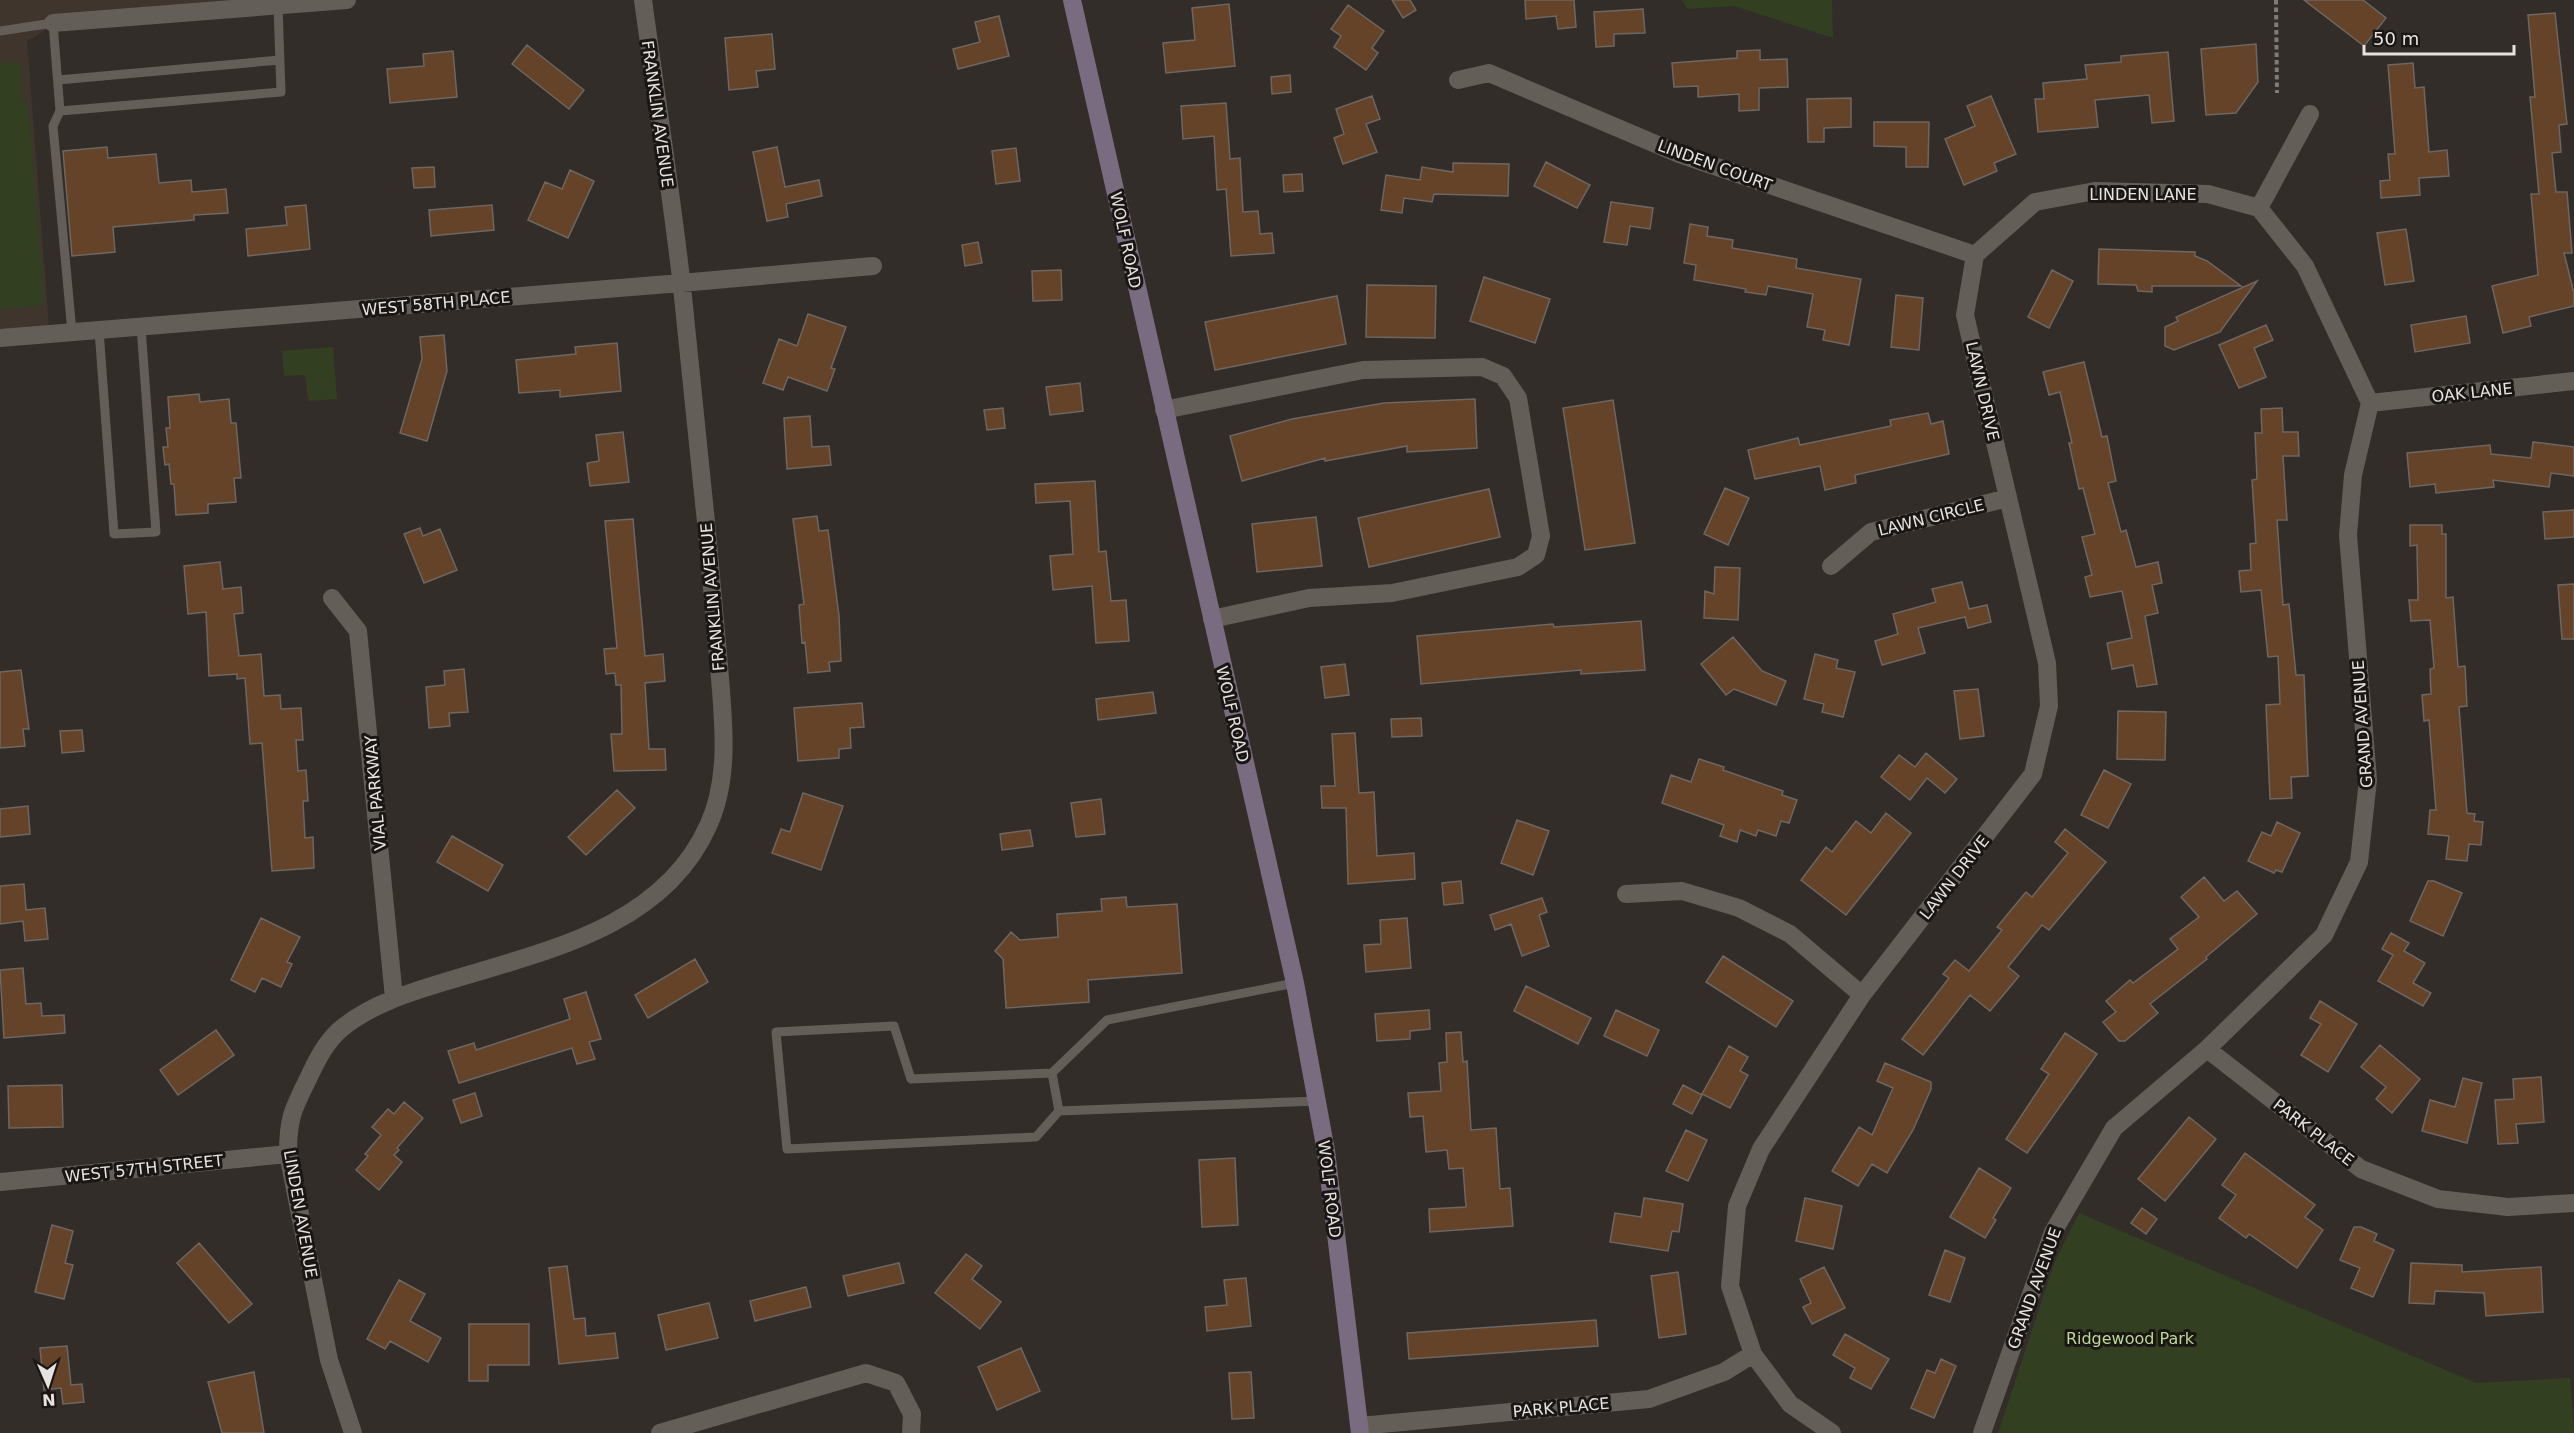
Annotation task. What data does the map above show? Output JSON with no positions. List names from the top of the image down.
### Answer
{
  "streets": {
    "main road": ["WOLF ROAD"],
    "street": [
      "FRANKLIN AVENUE",
      "LINDEN COURT",
      "LINDEN LANE",
      "WEST 58TH PLACE",
      "LAWN DRIVE",
      "OAK LANE",
      "LAWN CIRCLE",
      "GRAND AVENUE",
      "VIAL PARKWAY",
      "PARK PLACE",
      "WEST 57TH STREET",
      "LINDEN AVENUE"
    ]
  },
  "crossings": [
    ["FRANKLIN AVENUE", "WEST 58TH PLACE"],
    ["FRANKLIN AVENUE", "VIAL PARKWAY"],
    ["FRANKLIN AVENUE", "LINDEN AVENUE"],
    ["LINDEN COURT", "LINDEN LANE"],
    ["LINDEN COURT", "LAWN DRIVE"],
    ["LINDEN LANE", "LAWN DRIVE"],
    ["WOLF ROAD", "PARK PLACE"],
    ["LAWN DRIVE", "LAWN CIRCLE"],
    ["LAWN DRIVE", "PARK PLACE"],
    ["OAK LANE", "GRAND AVENUE"],
    ["GRAND AVENUE", "PARK PLACE"],
    ["VIAL PARKWAY", "LINDEN AVENUE"],
    ["WEST 57TH STREET", "LINDEN AVENUE"]
  ],
  "parks": ["Ridgewood Park"],
  "scale_bar": "50 m",
  "north": "bottom"
}
